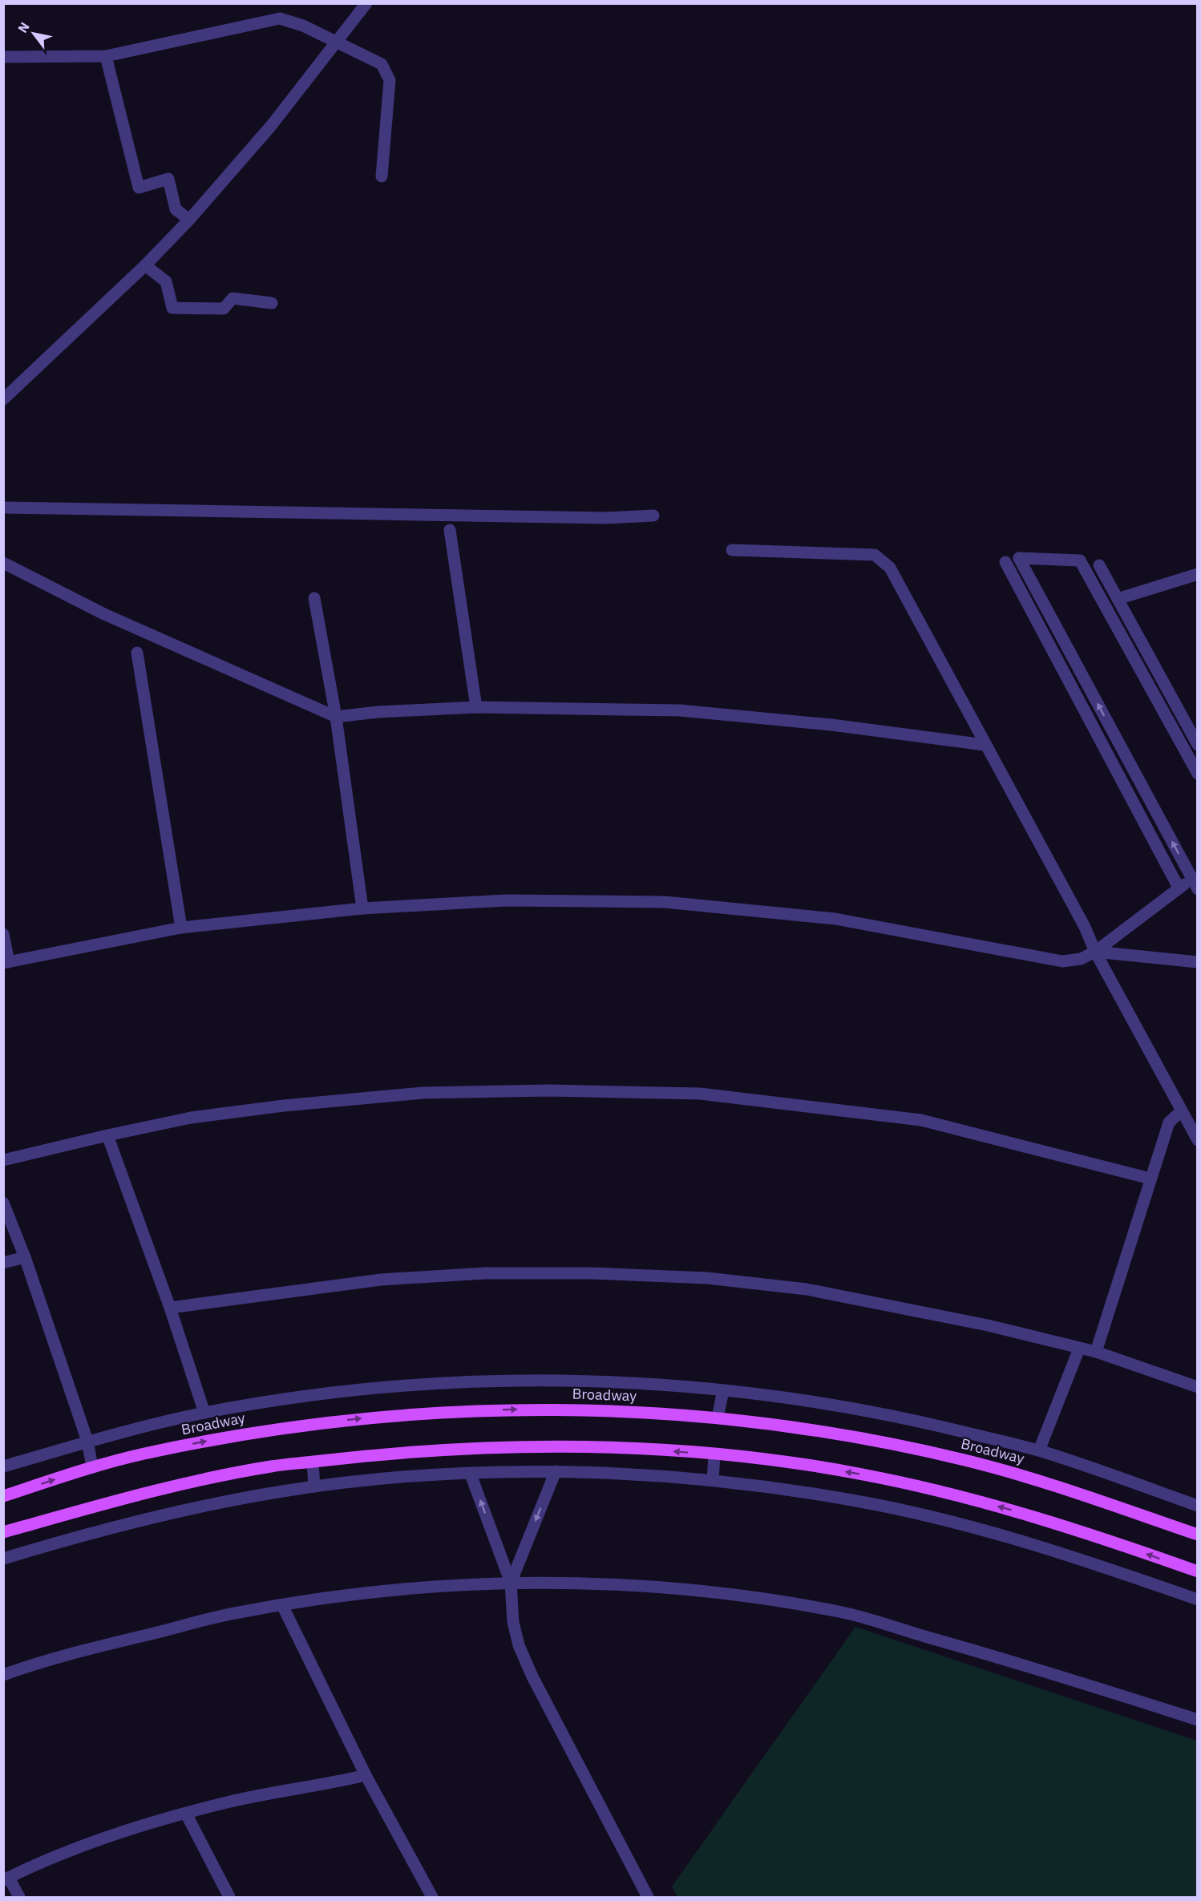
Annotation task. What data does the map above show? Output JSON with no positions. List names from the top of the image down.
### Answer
{
  "streets": {
    "main road": ["Broadway"]
  },
  "north": "top left"
}
